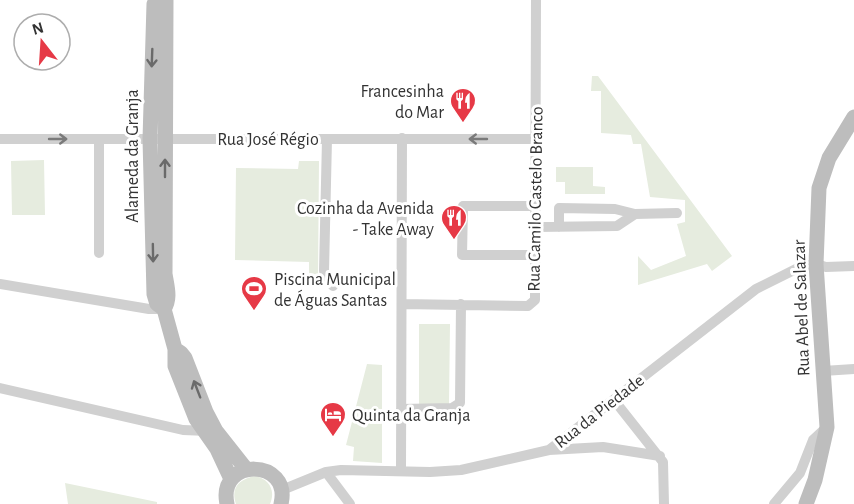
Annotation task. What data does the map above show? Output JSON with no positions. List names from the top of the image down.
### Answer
{
  "streets": {
    "street": [
      "Rua José Régio",
      "Alameda da Granja",
      "Rua Camilo Castelo Branco",
      "Rua Abel de Salazar",
      "Rua da Piedade"
    ]
  },
  "crossings": [
    ["Rua José Régio", "Alameda da Granja"],
    ["Rua José Régio", "Rua Camilo Castelo Branco"],
    ["Rua Abel de Salazar", "Rua da Piedade"]
  ],
  "places": {
    "restaurant": ["Francesinha do Mar", "Cozinha da Avenida - Take Away"],
    "sports": ["Piscina Municipal de Águas Santas"],
    "hotel": ["Quinta da Granja"]
  },
  "north": "top"
}
